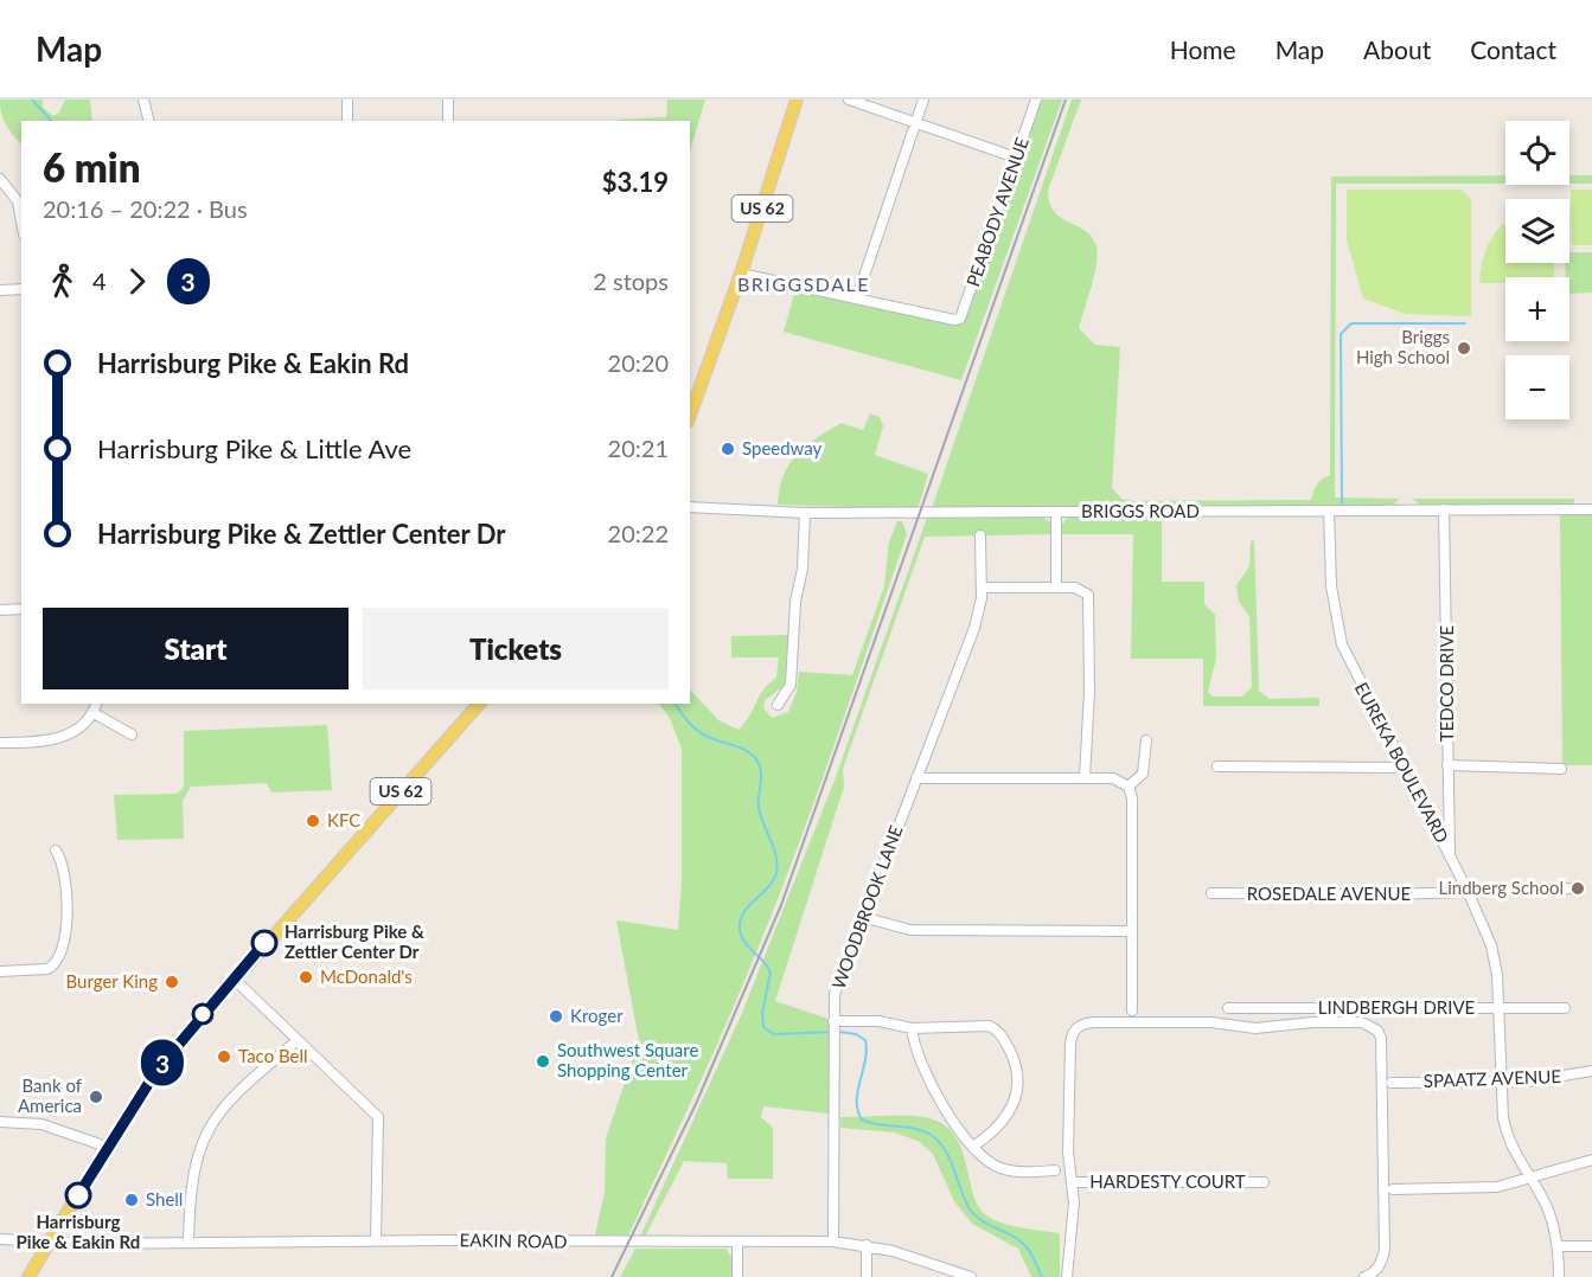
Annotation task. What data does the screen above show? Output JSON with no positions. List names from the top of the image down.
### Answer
{
  "streets": {
    "main road": ["US 62"],
    "street": [
      "PEABODY AVENUE",
      "BRIGGS ROAD",
      "TEDCO DRIVE",
      "EUREKA BOULEVARD",
      "ROSEDALE AVENUE",
      "WOODBROOK LANE",
      "LINDBERGH DRIVE",
      "SPAATZ AVENUE",
      "HARDESTY COURT",
      "EAKIN ROAD"
    ]
  },
  "crossings": [
    ["US 62", "EAKIN ROAD"],
    ["BRIGGS ROAD", "TEDCO DRIVE"],
    ["BRIGGS ROAD", "EUREKA BOULEVARD"],
    ["TEDCO DRIVE", "EUREKA BOULEVARD"],
    ["EUREKA BOULEVARD", "ROSEDALE AVENUE"],
    ["EUREKA BOULEVARD", "LINDBERGH DRIVE"],
    ["EUREKA BOULEVARD", "SPAATZ AVENUE"],
    ["WOODBROOK LANE", "EAKIN ROAD"]
  ],
  "districts": ["BRIGGSDALE"],
  "places": [
    "Briggs High School",
    "Speedway",
    "KFC",
    "Lindberg School",
    "Harrisburg Pike & Zettler Center Dr",
    "McDonald's",
    "Burger King",
    "Kroger",
    "Taco Bell",
    "Southwest Square Shopping Center",
    "Bank of America",
    "Harrisburg Pike & Eakin Rd",
    "Shell"
  ],
  "lines": ["bus line 3"],
  "page": {
    "header": "Map",
    "nav": [
      "Home",
      "Map",
      "About",
      "Contact"
    ],
    "on_map": "3",
    "map_buttons": ["+", "−"],
    "heading": ["6 min", "20:16 – 20:22 · Bus", "$3.19"],
    "legs": ["4", "3", "2 stops"],
    "list": [
      {
        "name": "Harrisburg Pike & Eakin Rd",
        "value": "20:20"
      },
      {
        "name": "Harrisburg Pike & Little Ave",
        "value": "20:21"
      },
      {
        "name": "Harrisburg Pike & Zettler Center Dr",
        "value": "20:22"
      }
    ],
    "buttons": ["Start", "Tickets"]
  }
}
